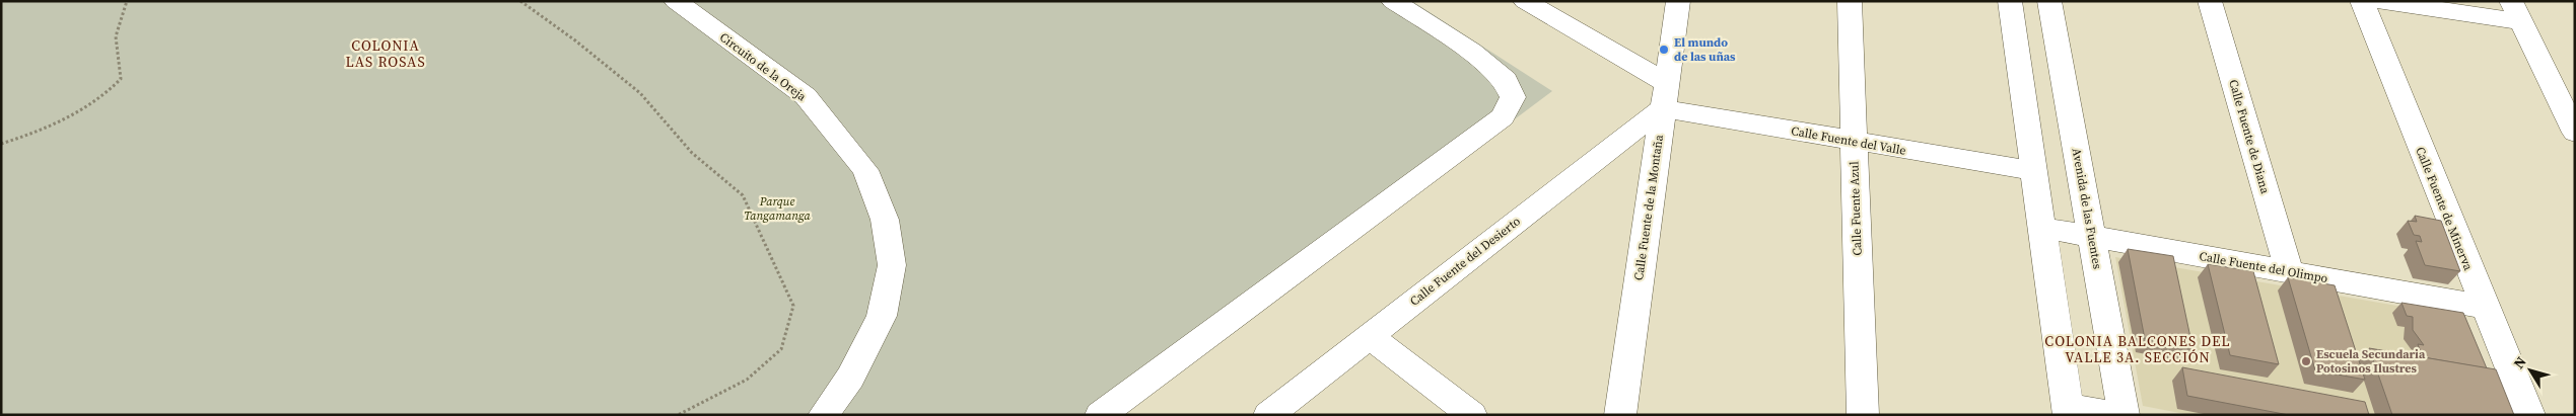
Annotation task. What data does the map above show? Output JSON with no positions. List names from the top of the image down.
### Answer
{
  "streets": {
    "street": [
      "Circuito de la Oreja",
      "Calle Fuente de Diana",
      "Calle Fuente del Valle",
      "Calle Fuente de la Montaña",
      "Calle Fuente Azul",
      "Avenida de las Fuentes",
      "Calle Fuente de Minerva",
      "Calle Fuente del Desierto",
      "Calle Fuente del Olimpo"
    ]
  },
  "crossings": [
    ["Calle Fuente de Diana", "Calle Fuente del Olimpo"],
    ["Calle Fuente del Valle", "Calle Fuente de la Montaña"],
    ["Calle Fuente del Valle", "Calle Fuente Azul"],
    ["Calle Fuente del Valle", "Calle Fuente del Desierto"],
    ["Calle Fuente de la Montaña", "Calle Fuente del Desierto"],
    ["Avenida de las Fuentes", "Calle Fuente del Olimpo"],
    ["Calle Fuente de Minerva", "Calle Fuente del Olimpo"]
  ],
  "districts": ["COLONIA LAS ROSAS", "COLONIA BALCONES DEL VALLE 3A. SECCIÓN"],
  "parks": ["Parque Tangamanga"],
  "places": ["El mundo de las uñas", "Escuela Secundaria Potosinos Ilustres"],
  "north": "top left"
}
